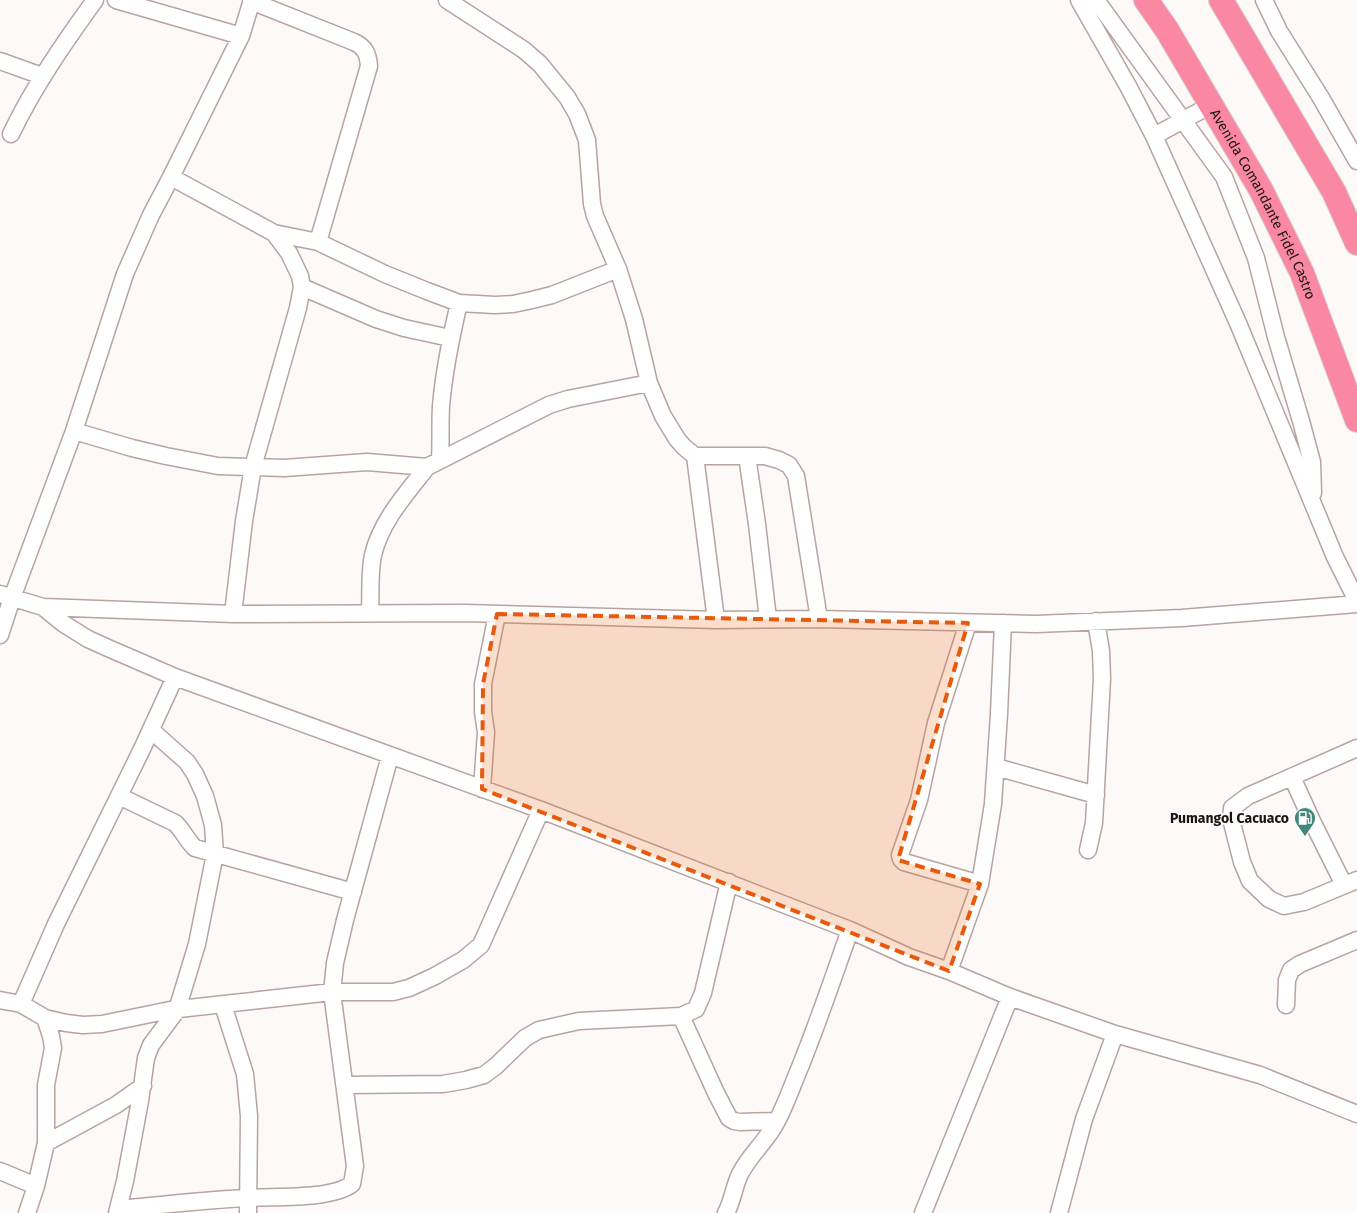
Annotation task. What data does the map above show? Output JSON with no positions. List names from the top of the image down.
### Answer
{
  "streets": {
    "highway": ["Avenida Comandante Fidel Castro"]
  },
  "places": {
    "fuel station": ["Pumangol Cacuaco"]
  }
}
